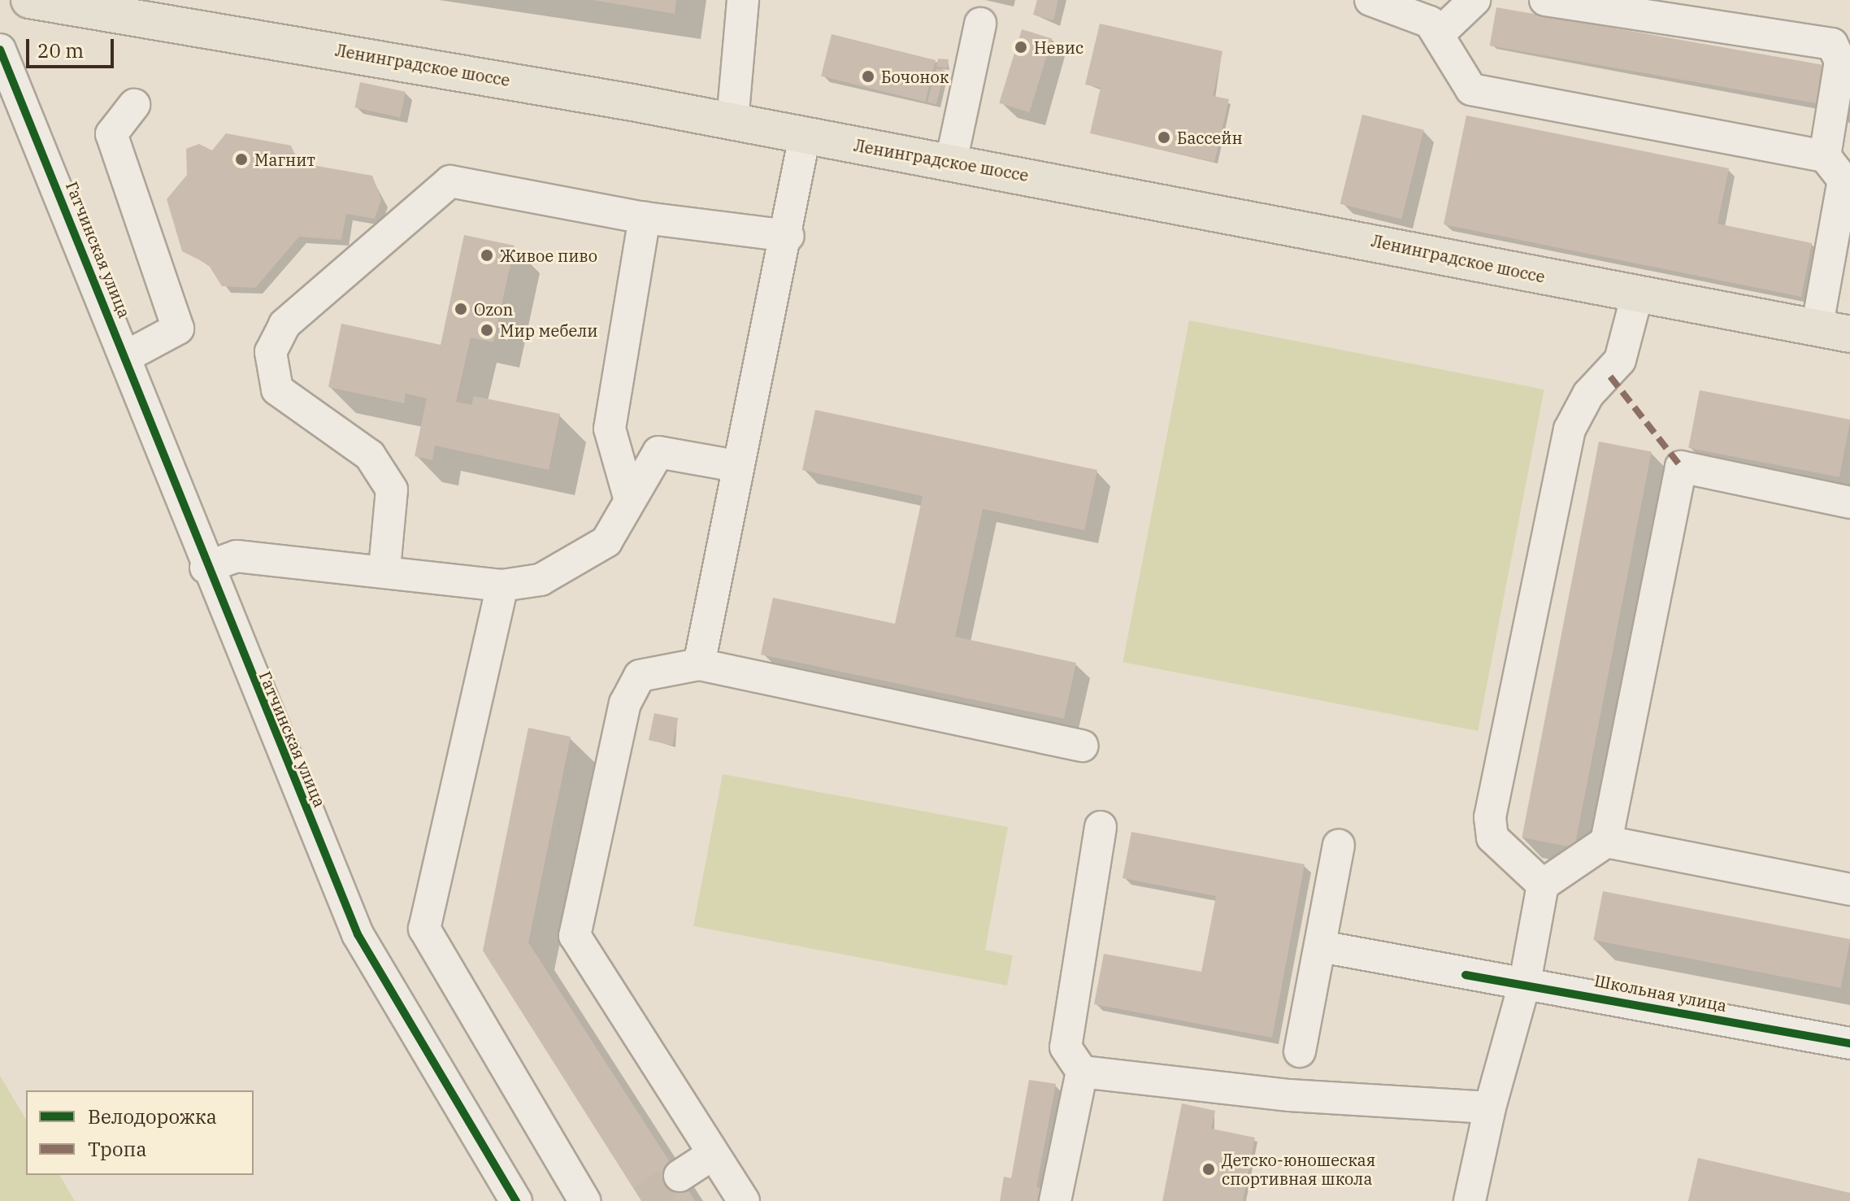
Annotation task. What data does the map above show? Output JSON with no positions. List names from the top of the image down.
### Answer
{
  "streets": {
    "main road": ["Ленинградское шоссе"],
    "street": ["Гатчинская улица", "Школьная улица"]
  },
  "places": [
    "Невис",
    "Бочонок",
    "Бассейн",
    "Магнит",
    "Живое пиво",
    "Ozon",
    "Мир мебели",
    "Детско-юношеская спортивная школа"
  ],
  "legend": ["Велодорожка", "Тропа"],
  "scale_bar": "20 m"
}
